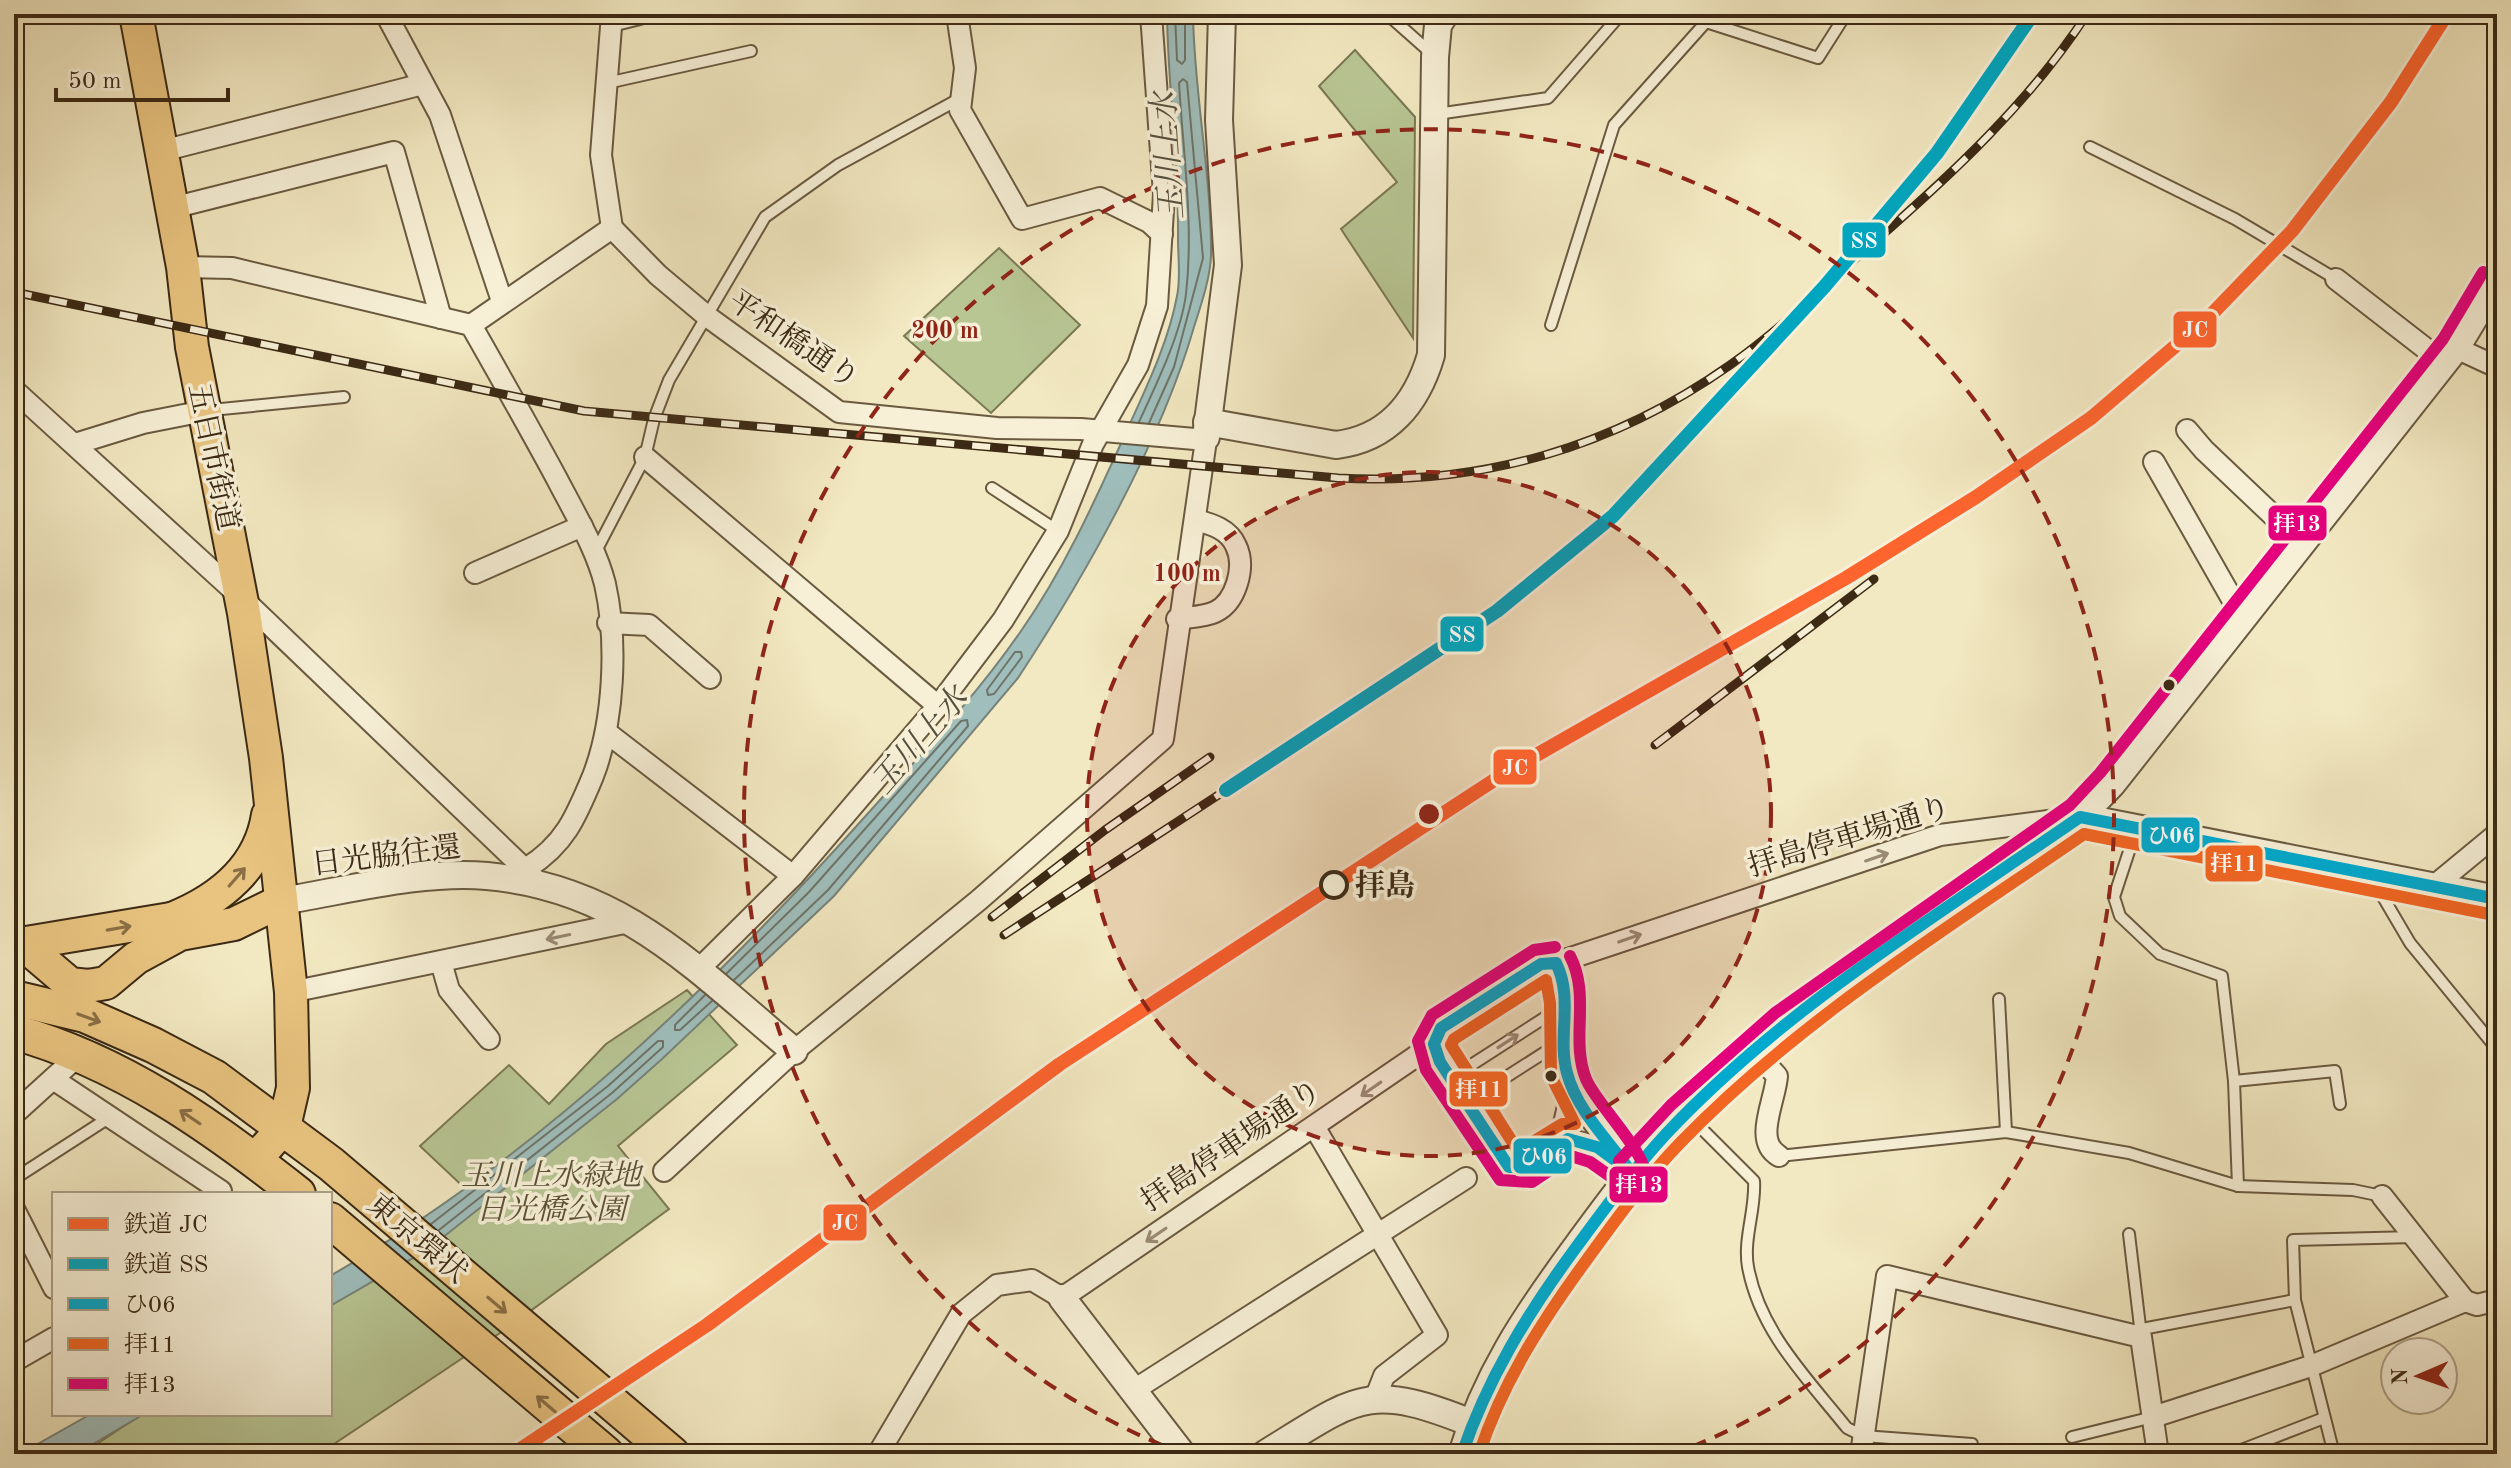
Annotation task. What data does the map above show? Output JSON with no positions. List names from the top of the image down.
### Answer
{
  "streets": {
    "highway": ["東京環状"],
    "main road": ["五日市街道"],
    "street": ["平和橋通り", "拝島停車場通り", "日光脇往還"]
  },
  "crossings": [
    ["五日市街道", "日光脇往還"],
    ["五日市街道", "東京環状"]
  ],
  "water": ["玉川上水"],
  "parks": ["玉川上水緑地 日光橋公園"],
  "places": ["拝島"],
  "lines": [
    "rail line JC",
    "rail line SS",
    "transit line 拝13",
    "transit line ひ06",
    "transit line 拝11"
  ],
  "legend": [
    "鉄道 JC",
    "鉄道 SS",
    "ひ06",
    "拝11",
    "拝13"
  ],
  "scale_bar": "50 m",
  "north": "left",
  "rings": ["200 m", "100 m"]
}
